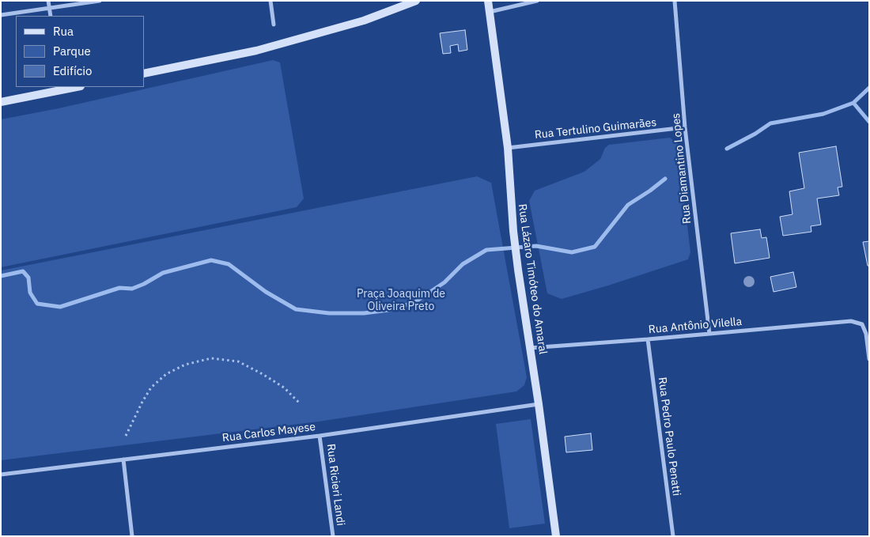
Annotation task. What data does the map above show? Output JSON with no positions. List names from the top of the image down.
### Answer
{
  "streets": {
    "main road": ["Rua Lázaro Timóteo do Amaral"],
    "street": [
      "Rua Tertulino Guimarães",
      "Rua Diamantino Lopes",
      "Rua Antônio Vilella",
      "Rua Carlos Mayese",
      "Rua Pedro Paulo Penatti",
      "Rua Ricieri Landi"
    ]
  },
  "crossings": [
    ["Rua Tertulino Guimarães", "Rua Diamantino Lopes"],
    ["Rua Tertulino Guimarães", "Rua Lázaro Timóteo do Amaral"],
    ["Rua Diamantino Lopes", "Rua Antônio Vilella"],
    ["Rua Lázaro Timóteo do Amaral", "Rua Antônio Vilella"],
    ["Rua Lázaro Timóteo do Amaral", "Rua Carlos Mayese"],
    ["Rua Antônio Vilella", "Rua Pedro Paulo Penatti"],
    ["Rua Carlos Mayese", "Rua Ricieri Landi"]
  ],
  "parks": ["Praça Joaquim de Oliveira Preto"],
  "legend": ["Rua", "Parque", "Edifício"]
}
